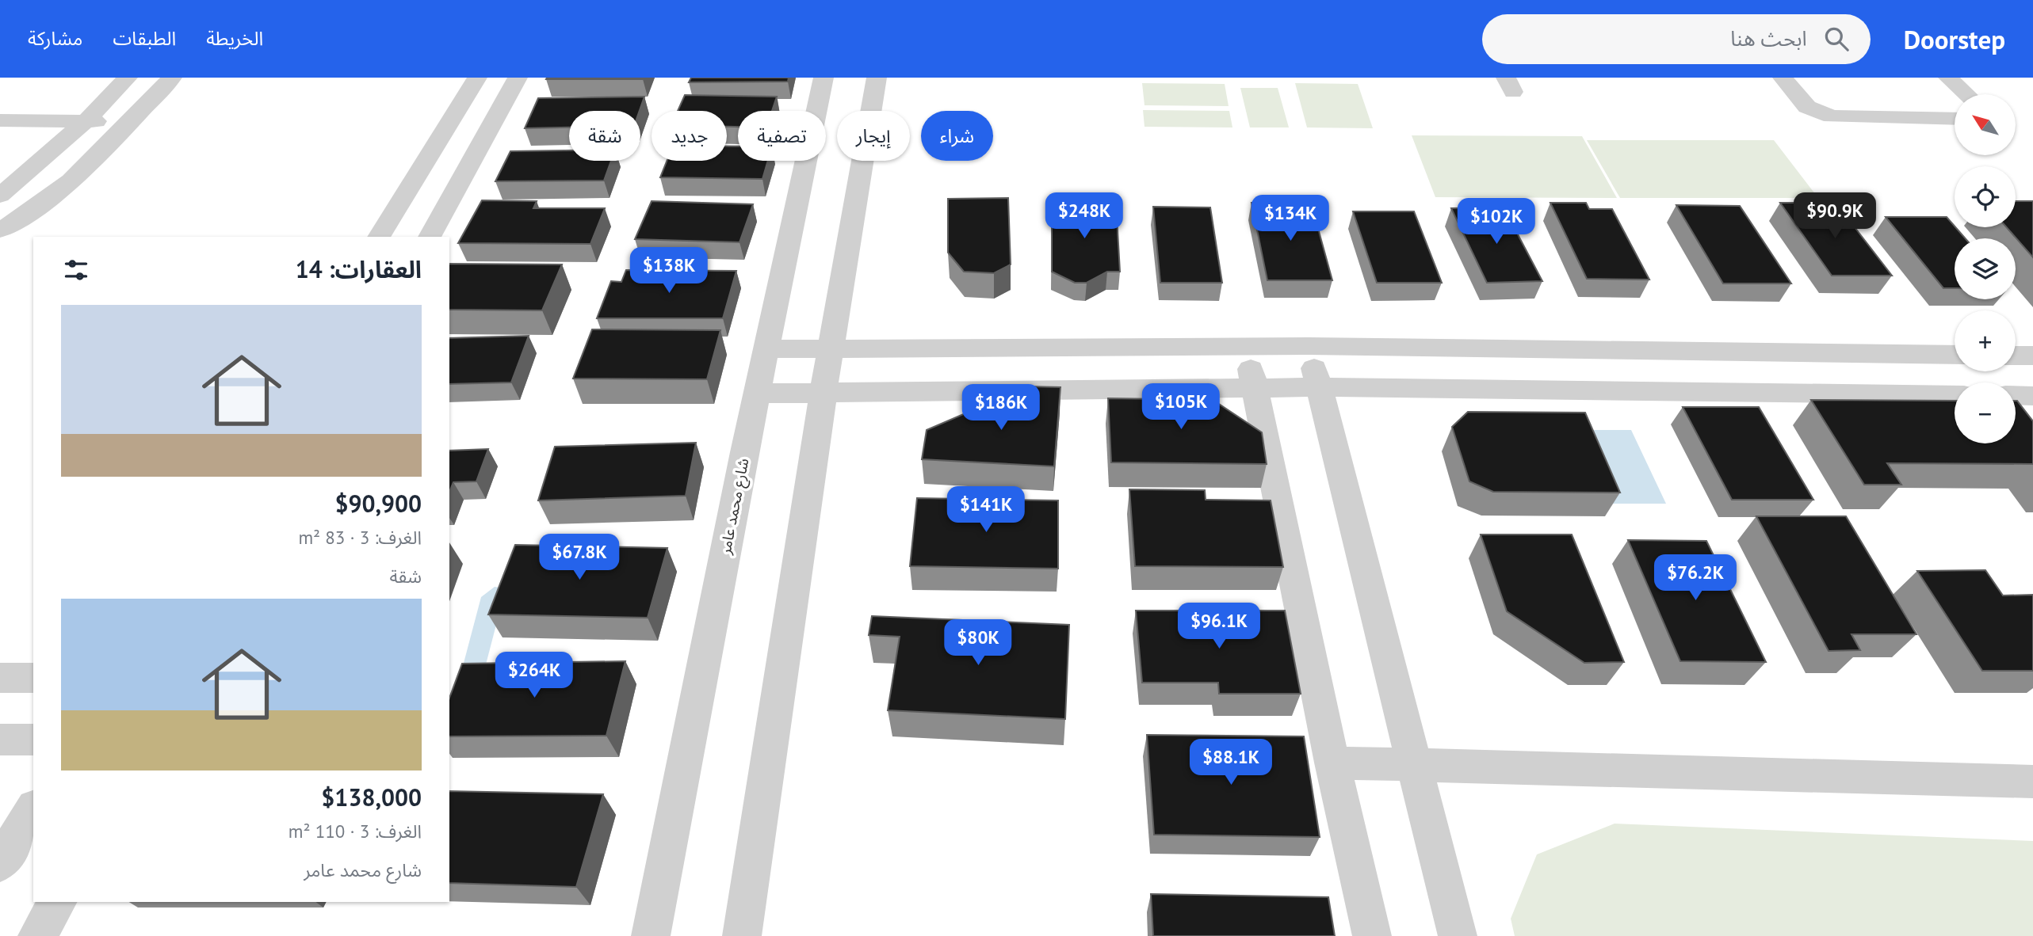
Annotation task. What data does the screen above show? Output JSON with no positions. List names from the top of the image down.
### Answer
{
  "streets": {
    "street": ["شارع محمد عامر"]
  },
  "north": "top left",
  "page": {
    "header": "Doorstep",
    "search": "ابحث هنا",
    "nav": ["الخريطة", "الطبقات", "مشاركة"],
    "map_buttons": ["+", "−"],
    "chip": [
      "شراء",
      "إيجار",
      "تصفية",
      "جديد",
      "شقة"
    ],
    "price": [
      "$248K",
      "$90.9K",
      "$134K",
      "$102K",
      "$138K",
      "$105K",
      "$186K",
      "$141K",
      "$67.8K",
      "$76.2K",
      "$96.1K",
      "$80K",
      "$264K",
      "$88.1K"
    ],
    "heading": "العقارات: 14",
    "list": [
      {
        "name": "$90,900",
        "note": "الغرف: 3 · 83 m² · شقة"
      },
      {
        "name": "$138,000",
        "note": "الغرف: 3 · 110 m² · شارع محمد عامر"
      }
    ]
  }
}
